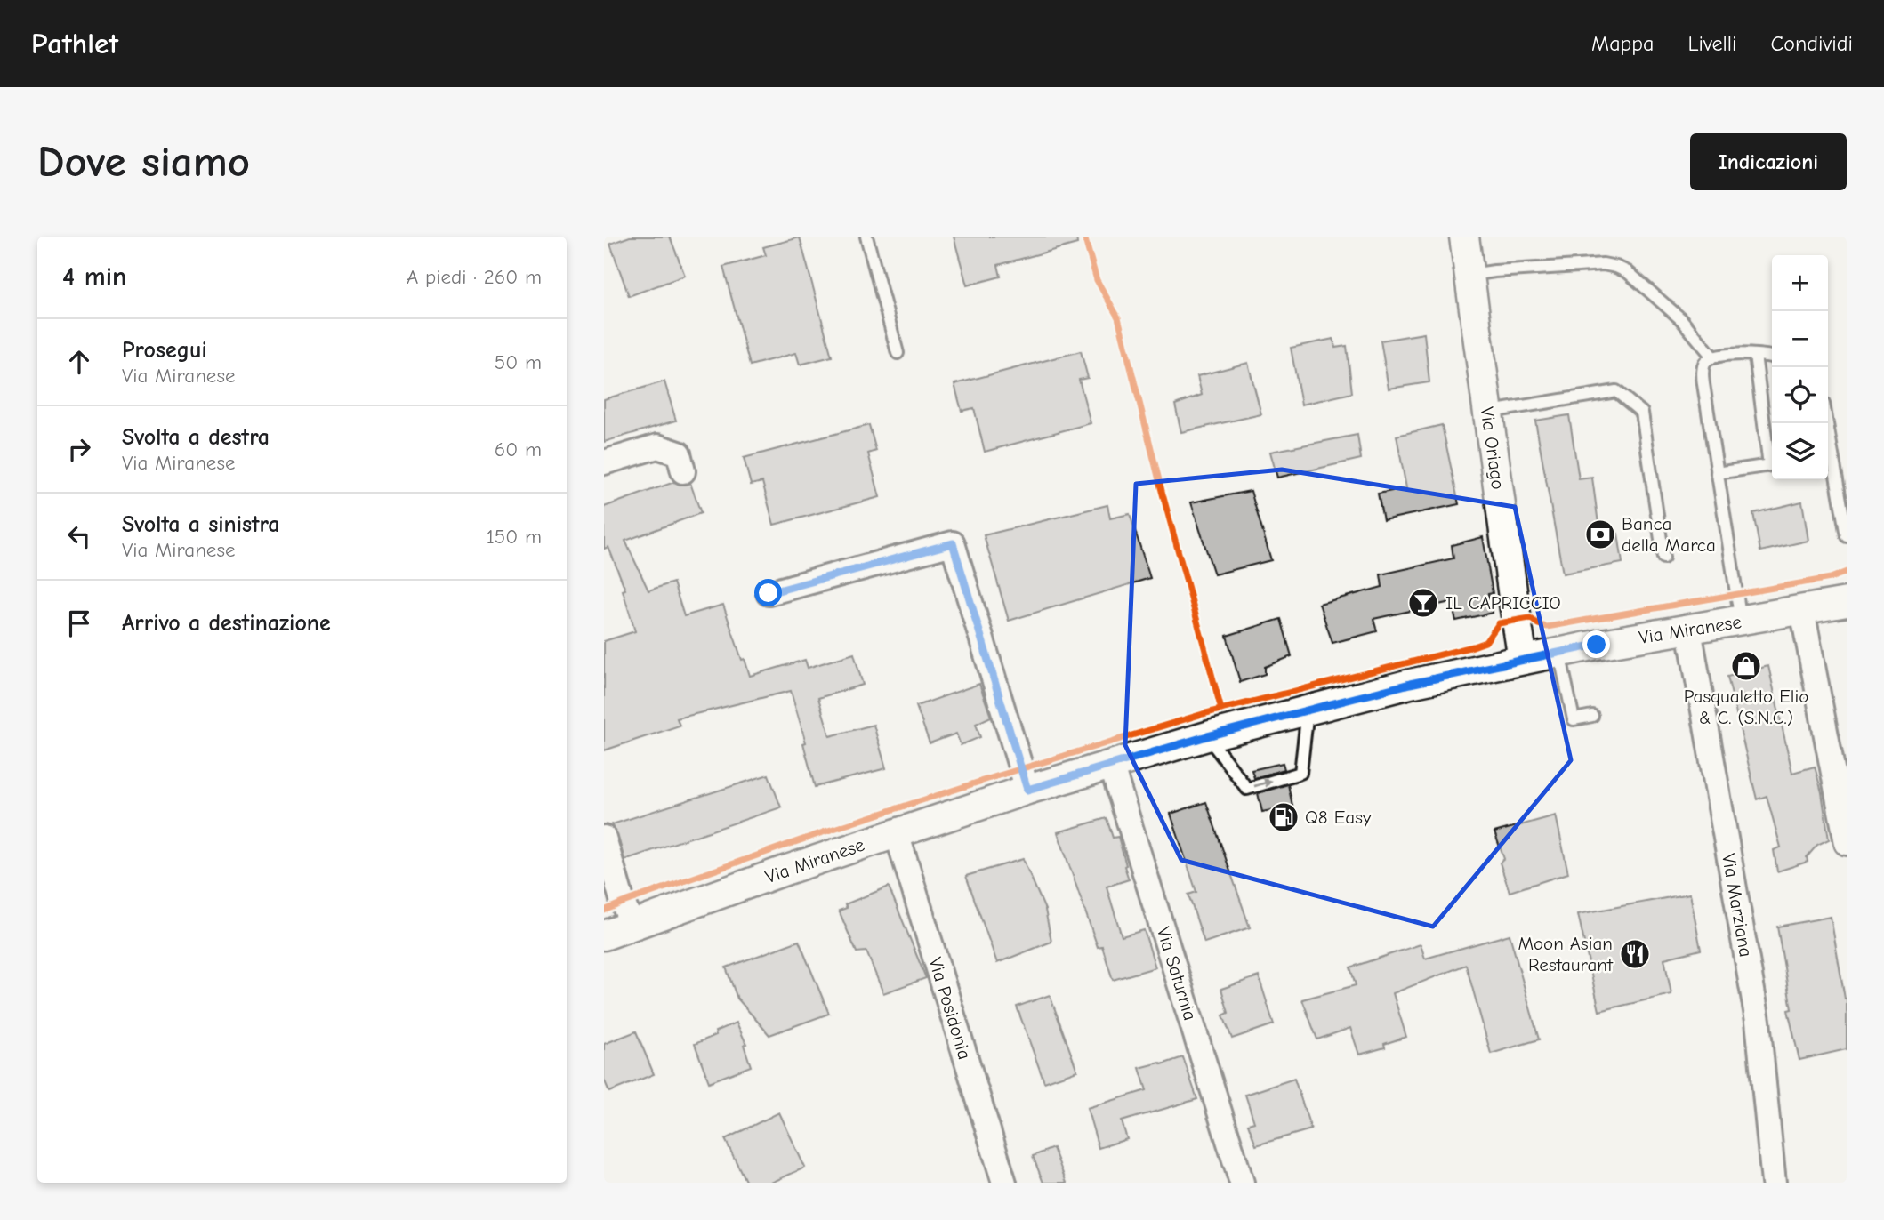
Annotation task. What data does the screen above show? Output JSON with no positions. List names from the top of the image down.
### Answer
{
  "streets": {
    "street": [
      "Via Oriago",
      "Via Miranese",
      "Via Marziana",
      "Via Saturnia",
      "Via Posidonia"
    ]
  },
  "crossings": [
    ["Via Oriago", "Via Miranese"],
    ["Via Miranese", "Via Marziana"],
    ["Via Miranese", "Via Saturnia"],
    ["Via Miranese", "Via Posidonia"]
  ],
  "places": {
    "bank": ["Banca della Marca"],
    "bar": ["IL CAPRICCIO"],
    "shop": ["Pasqualetto Elio & C. (S.N.C.)"],
    "fuel station": ["Q8 Easy"],
    "restaurant": ["Moon Asian Restaurant"]
  },
  "page": {
    "header": "Pathlet",
    "nav": ["Mappa", "Livelli", "Condividi"],
    "buttons": "Indicazioni",
    "title": "Dove siamo",
    "heading": ["4 min", "A piedi · 260 m"],
    "map_buttons": ["+", "−"],
    "list": [
      ["Prosegui", "Via Miranese", "50 m"],
      ["Svolta a destra", "Via Miranese", "60 m"],
      ["Svolta a sinistra", "Via Miranese", "150 m"],
      "Arrivo a destinazione"
    ]
  }
}
